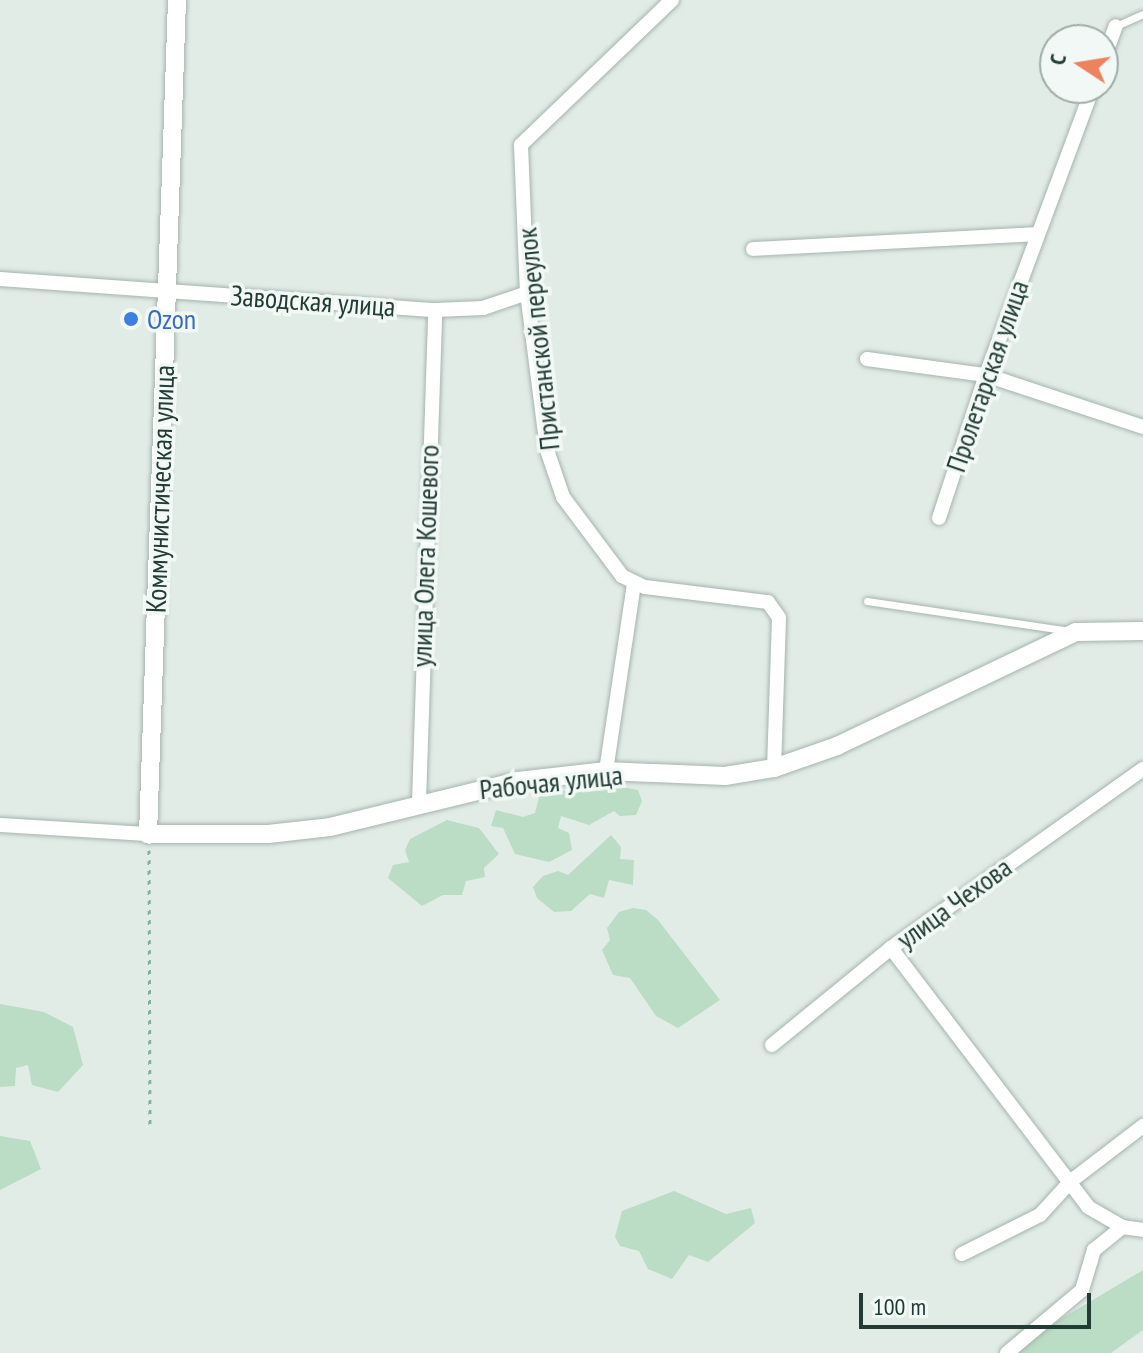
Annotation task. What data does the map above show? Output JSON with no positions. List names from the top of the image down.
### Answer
{
  "streets": {
    "street": [
      "Заводская улица",
      "Пристанской переулок",
      "Пролетарская улица",
      "Коммунистическая улица",
      "улица Олега Кошевого",
      "Рабочая улица",
      "улица Чехова"
    ]
  },
  "crossings": [
    ["Заводская улица", "Пристанской переулок"],
    ["Заводская улица", "Коммунистическая улица"],
    ["Заводская улица", "улица Олега Кошевого"],
    ["Коммунистическая улица", "Рабочая улица"],
    ["улица Олега Кошевого", "Рабочая улица"]
  ],
  "places": ["Ozon"],
  "scale_bar": "100 m",
  "north": "left"
}
